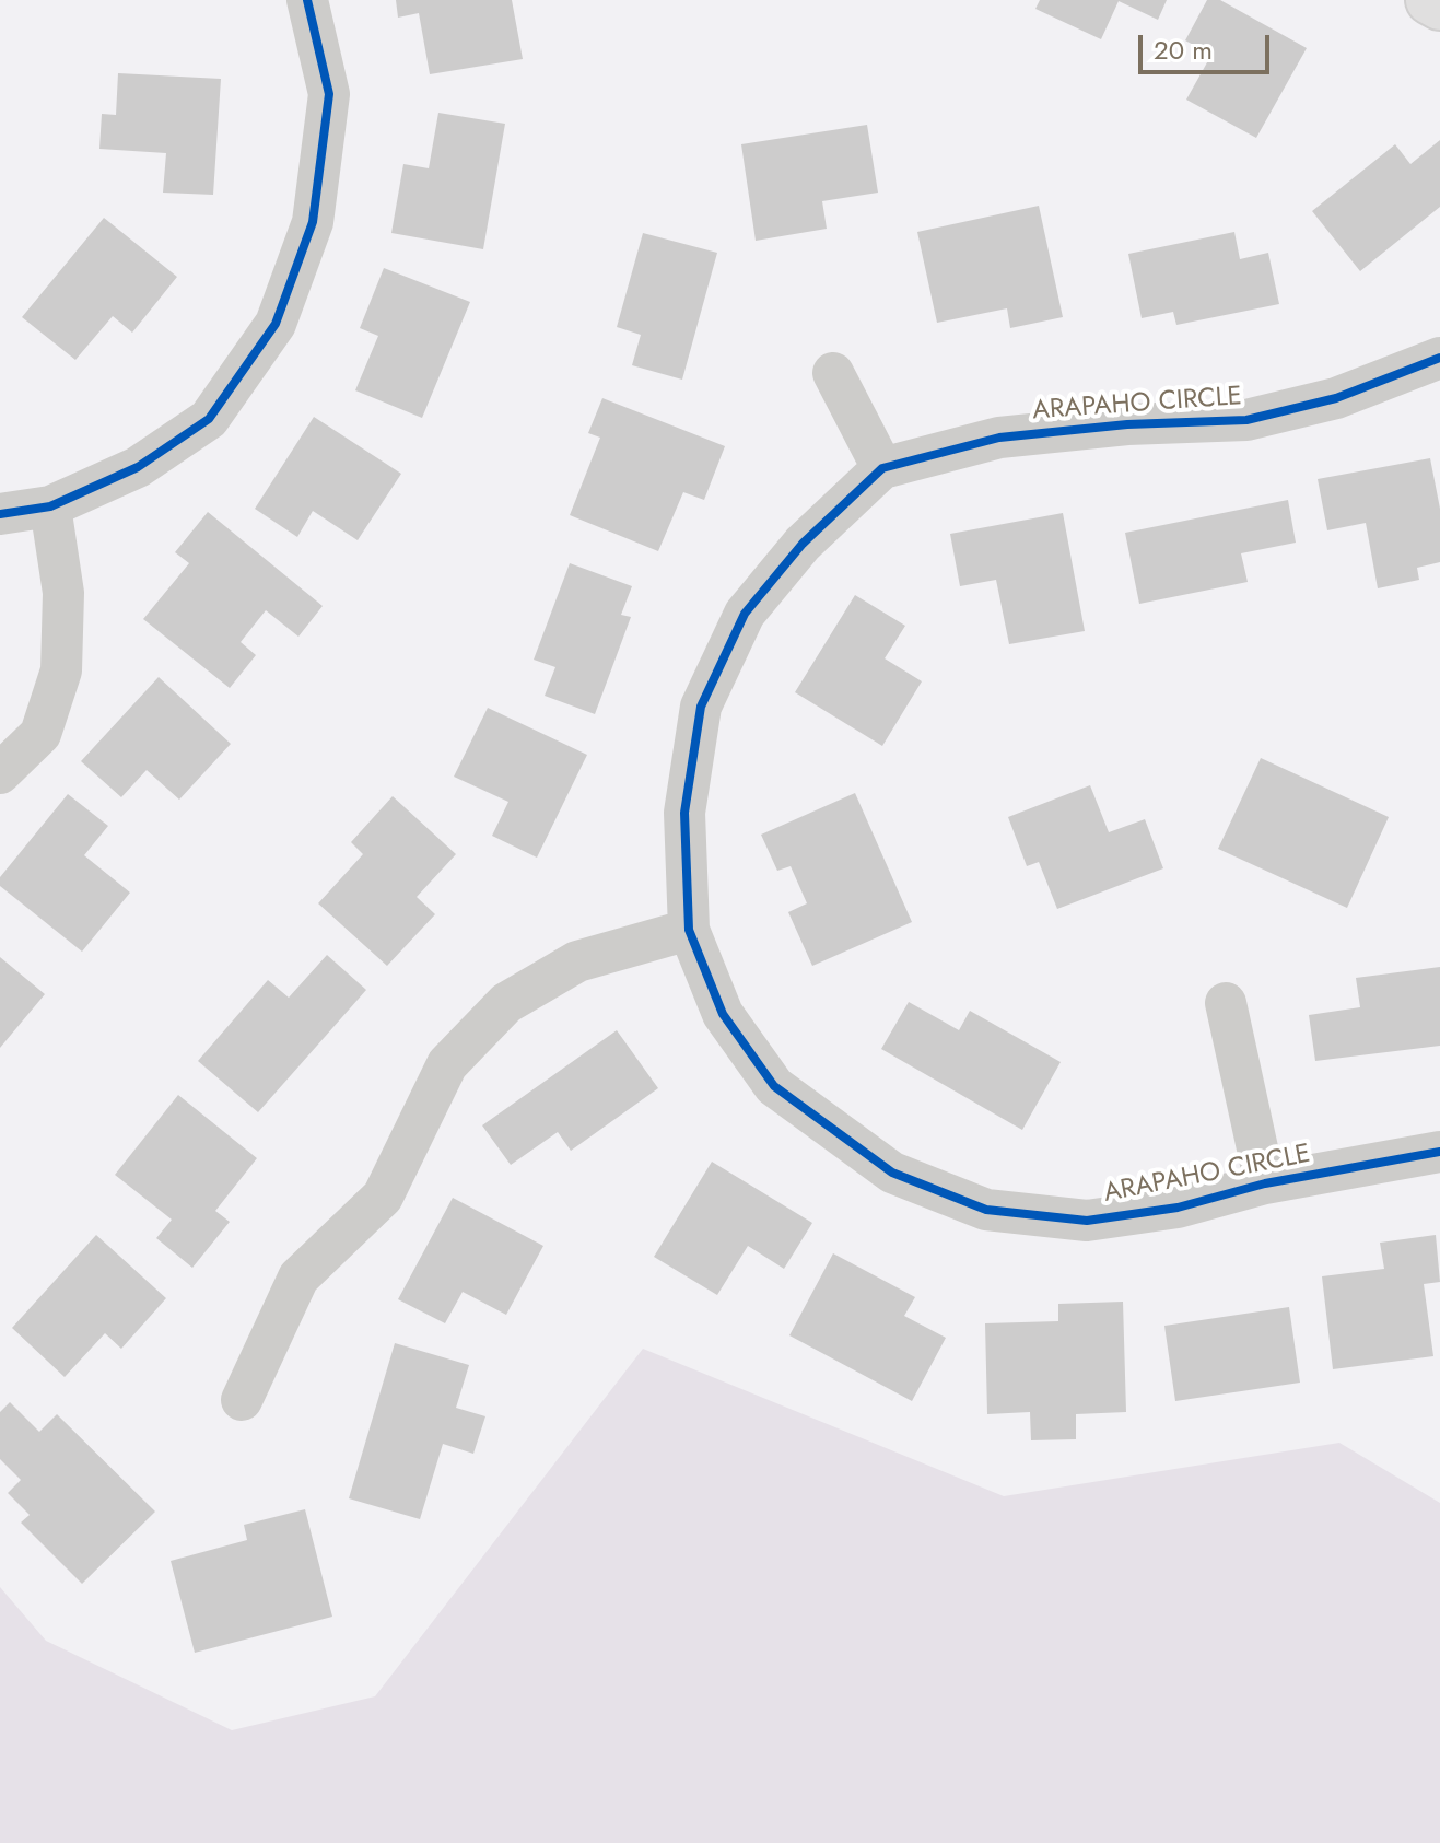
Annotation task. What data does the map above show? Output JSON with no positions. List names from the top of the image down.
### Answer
{
  "streets": {
    "street": ["ARAPAHO CIRCLE"]
  },
  "scale_bar": "20 m"
}
